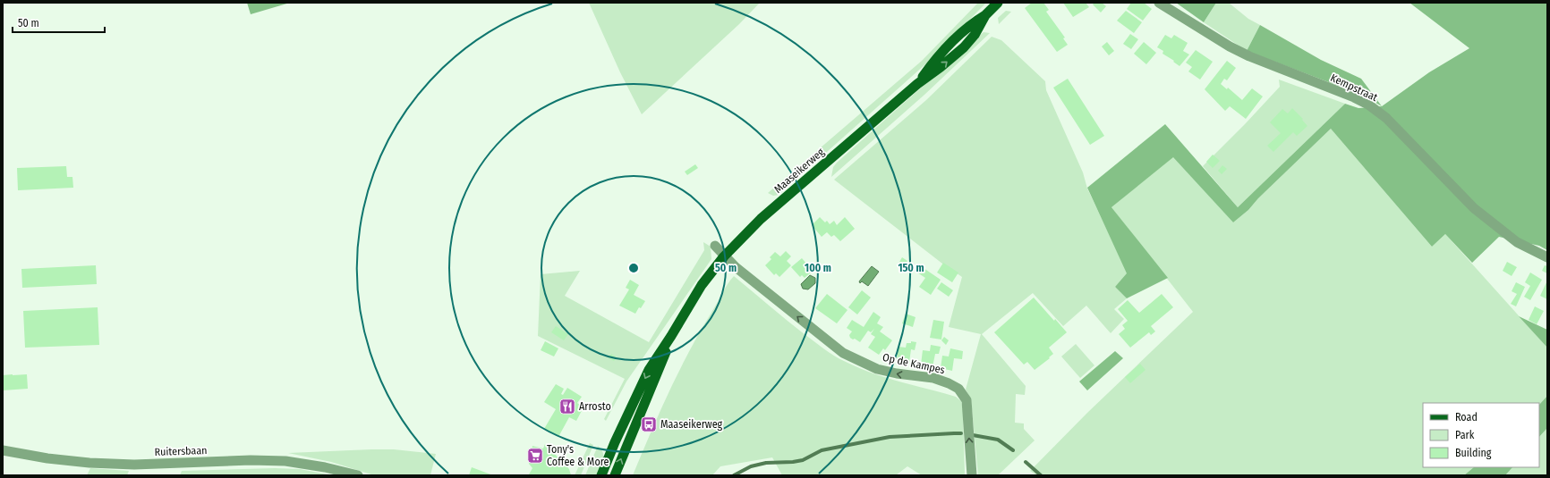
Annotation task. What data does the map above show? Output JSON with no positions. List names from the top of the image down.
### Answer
{
  "streets": {
    "main road": ["Maaseikerweg"],
    "street": ["Kempstraat", "Op de Kampes", "Ruitersbaan"]
  },
  "crossings": [
    ["Maaseikerweg", "Op de Kampes"]
  ],
  "one_way": ["Op de Kampes"],
  "places": {
    "restaurant": ["Arrosto"],
    "bus stop": ["Maaseikerweg"],
    "supermarket": ["Tony's Coffee & More"]
  },
  "legend": ["Road", "Park", "Building"],
  "scale_bar": "50 m",
  "rings": ["50 m", "100 m", "150 m"]
}
